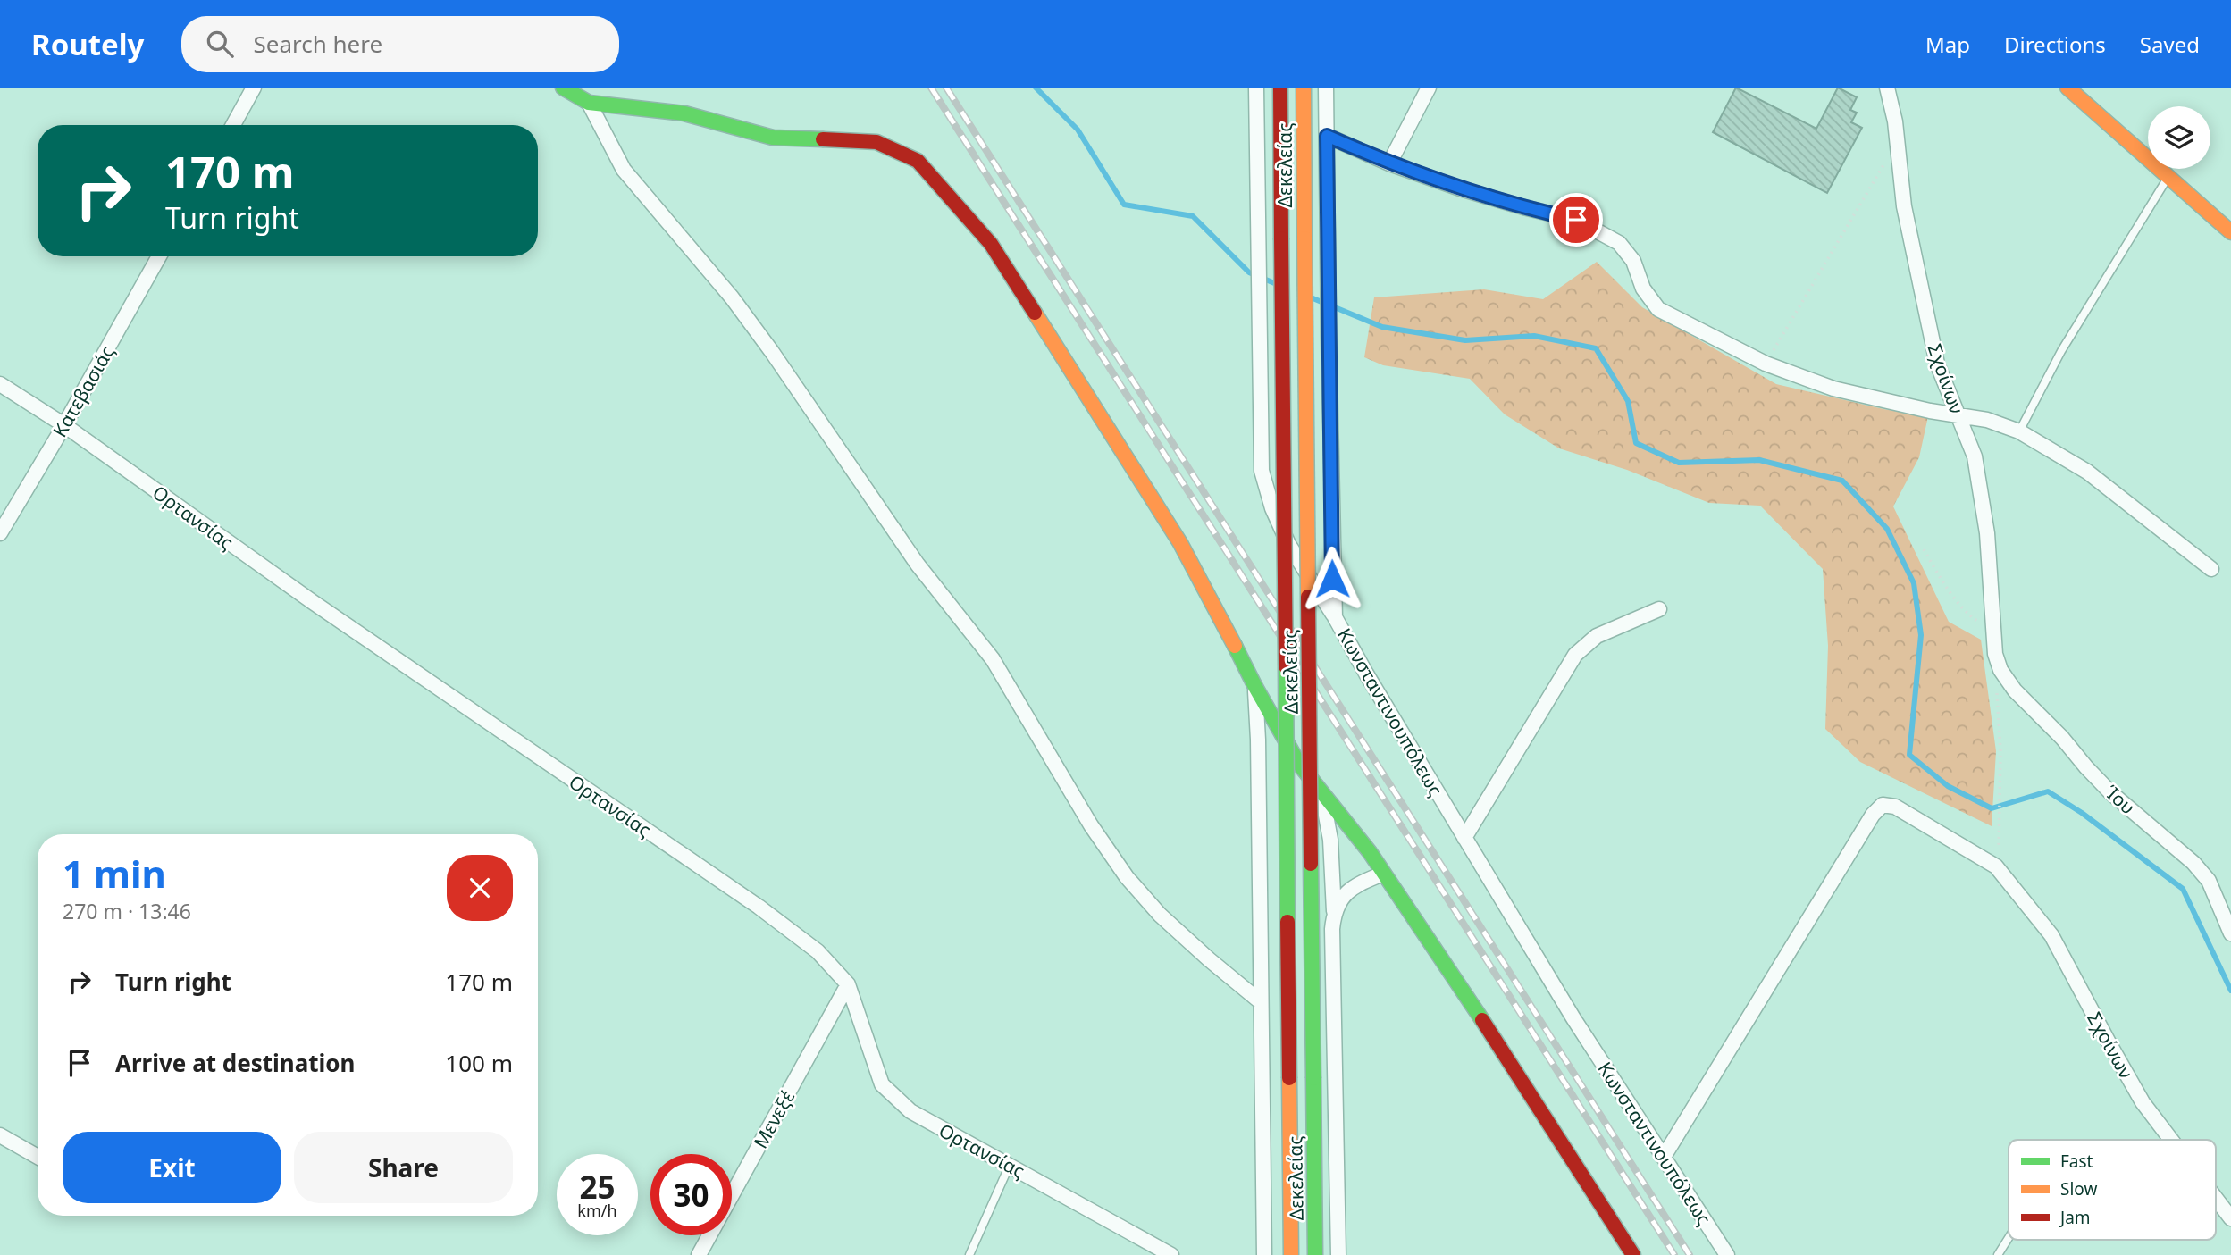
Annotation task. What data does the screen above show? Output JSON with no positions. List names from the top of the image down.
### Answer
{
  "streets": {
    "main road": ["Δεκελείας"],
    "street": [
      "Σχοίνων",
      "Κατεβασιάς",
      "Ορτανσίας",
      "Κωνσταντινουπόλεως",
      "Ίου",
      "Μενεξέ"
    ]
  },
  "crossings": [
    ["Σχοίνων", "Κωνσταντινουπόλεως"],
    ["Σχοίνων", "Ίου"],
    ["Κατεβασιάς", "Ορτανσίας"],
    ["Ορτανσίας", "Μενεξέ"]
  ],
  "legend": ["Fast", "Slow", "Jam"],
  "page": {
    "header": "Routely",
    "search": "Search here",
    "nav": ["Map", "Directions", "Saved"],
    "turn": ["170 m", "Turn right"],
    "heading": ["1 min", "270 m · 13:46"],
    "list": [
      {
        "name": "Turn right",
        "value": "170 m"
      },
      {
        "name": "Arrive at destination",
        "value": "100 m"
      }
    ],
    "buttons": ["Exit", "Share"],
    "speed": "25 km/h",
    "limit": "30"
  }
}
